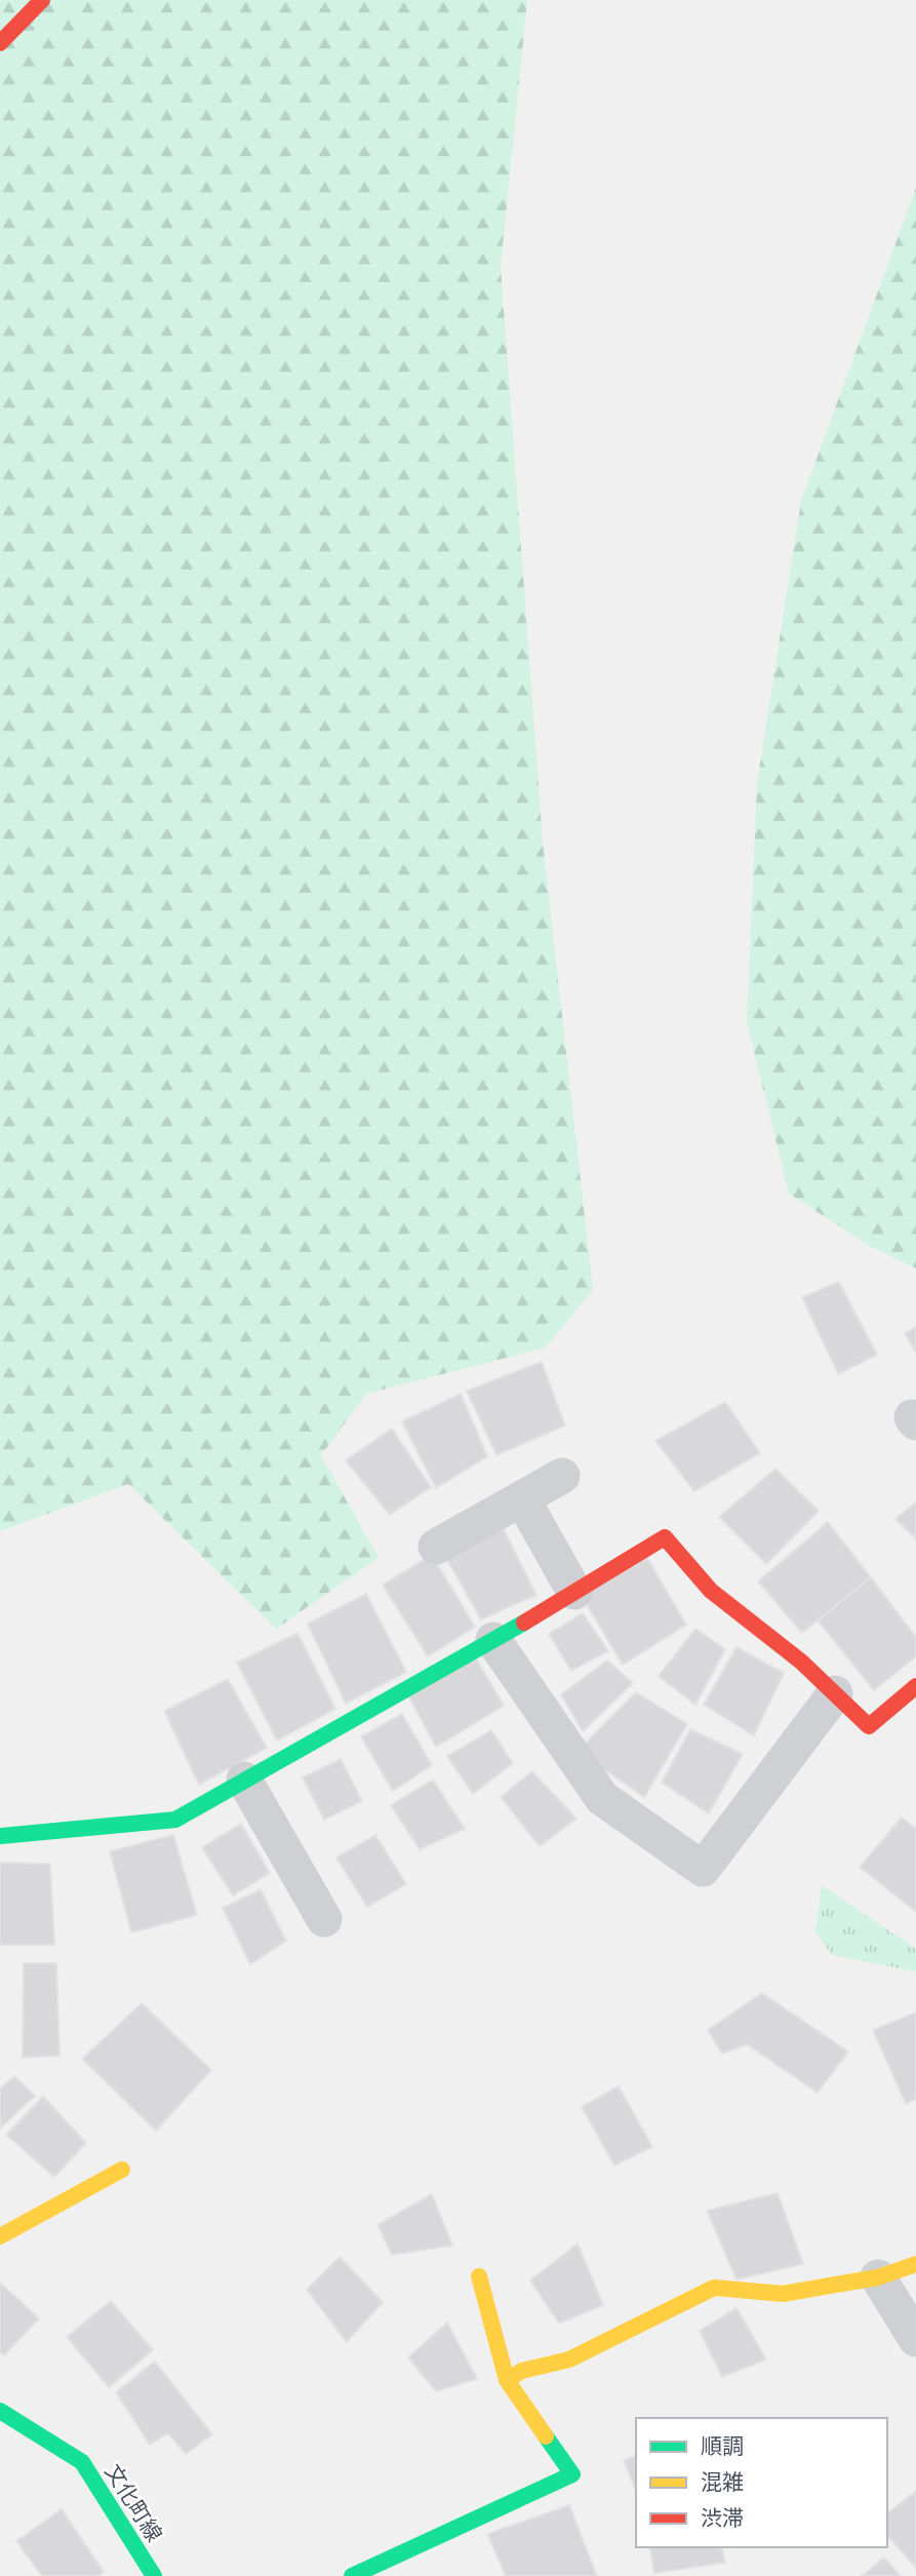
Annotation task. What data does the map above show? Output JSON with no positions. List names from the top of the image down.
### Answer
{
  "streets": {
    "street": ["文化町線"]
  },
  "legend": ["順調", "混雑", "渋滞"]
}
